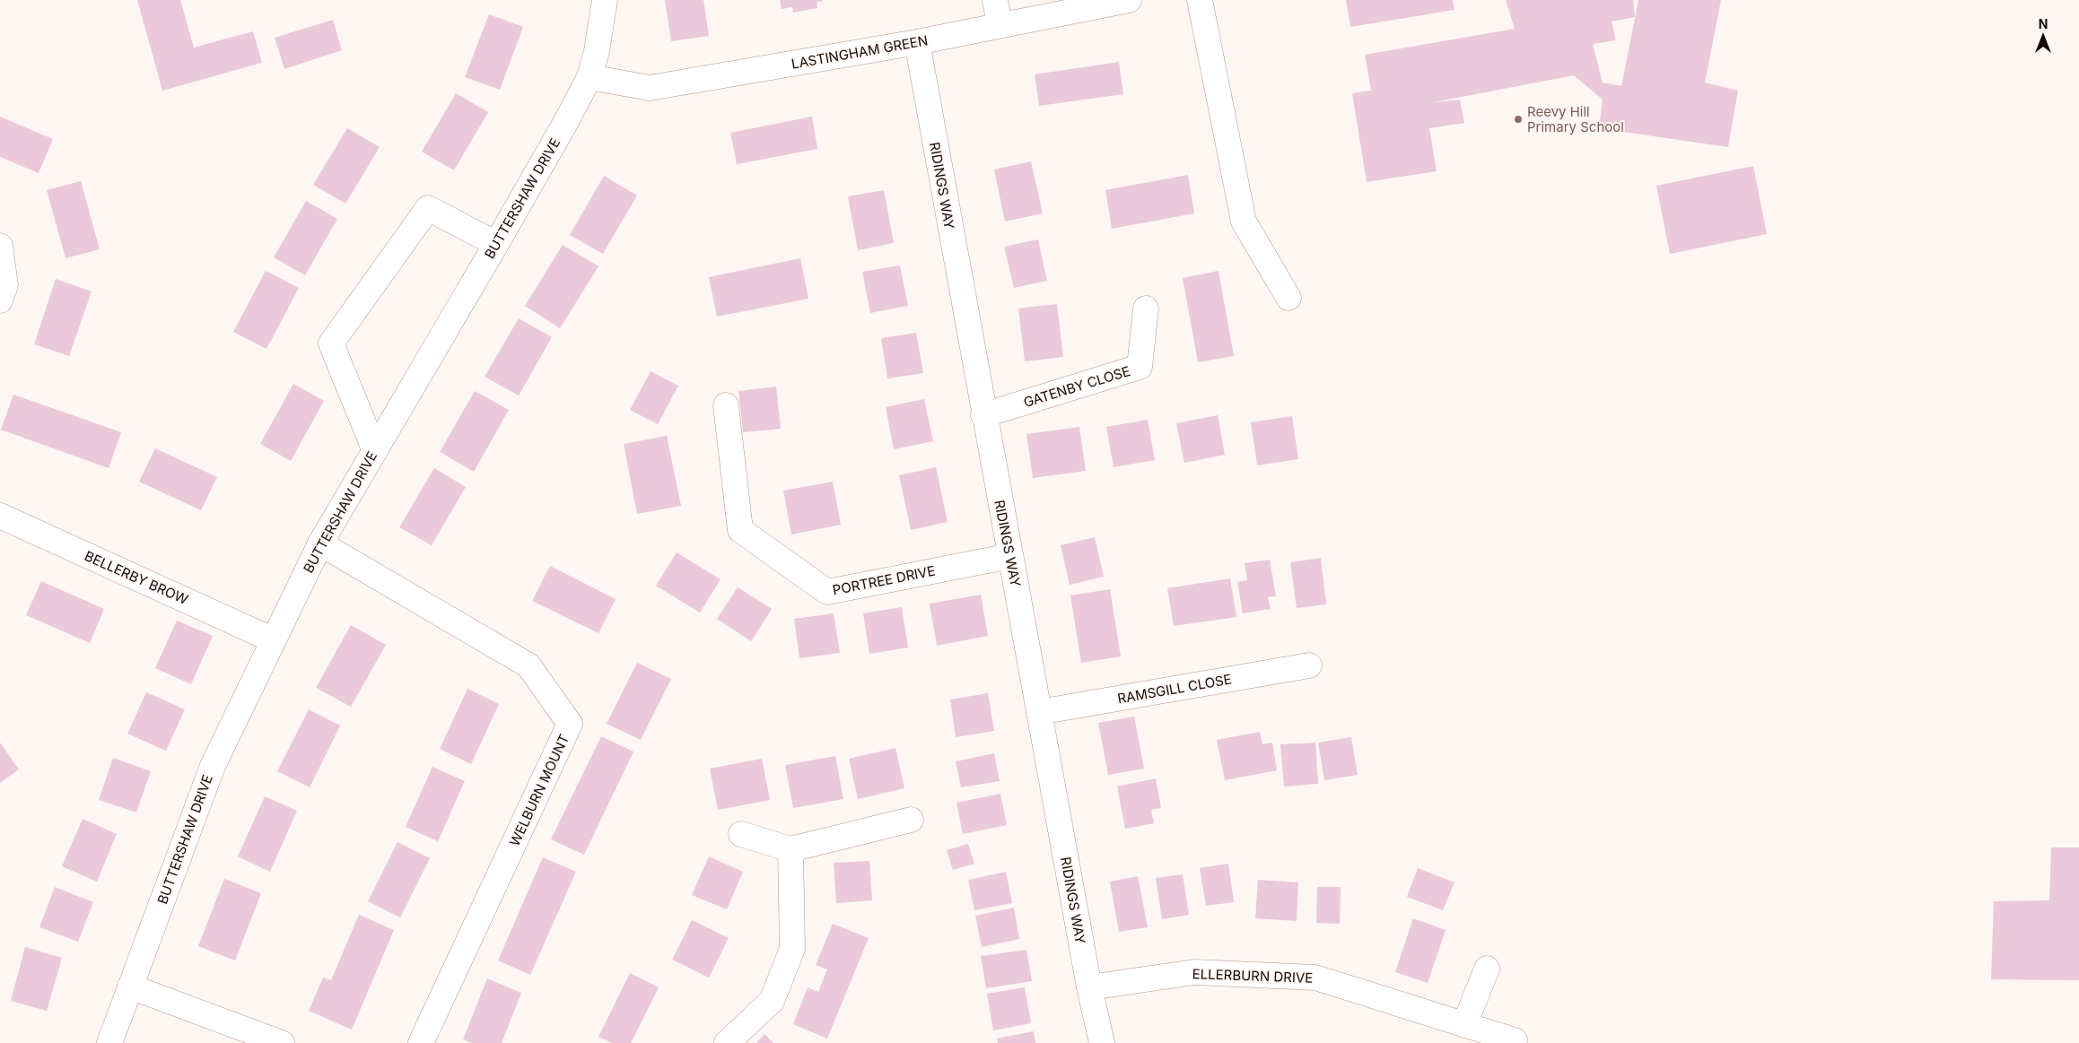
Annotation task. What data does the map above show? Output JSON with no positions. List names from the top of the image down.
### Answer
{
  "streets": {
    "street": [
      "LASTINGHAM GREEN",
      "RIDINGS WAY",
      "BUTTERSHAW DRIVE",
      "GATENBY CLOSE",
      "BELLERBY BROW",
      "PORTREE DRIVE",
      "RAMSGILL CLOSE",
      "WELBURN MOUNT",
      "ELLERBURN DRIVE"
    ]
  },
  "crossings": [
    ["LASTINGHAM GREEN", "RIDINGS WAY"],
    ["LASTINGHAM GREEN", "BUTTERSHAW DRIVE"],
    ["RIDINGS WAY", "GATENBY CLOSE"],
    ["RIDINGS WAY", "PORTREE DRIVE"],
    ["RIDINGS WAY", "RAMSGILL CLOSE"],
    ["RIDINGS WAY", "ELLERBURN DRIVE"],
    ["BUTTERSHAW DRIVE", "BELLERBY BROW"],
    ["BUTTERSHAW DRIVE", "WELBURN MOUNT"]
  ],
  "places": ["Reevy Hill Primary School"],
  "north": "top"
}
